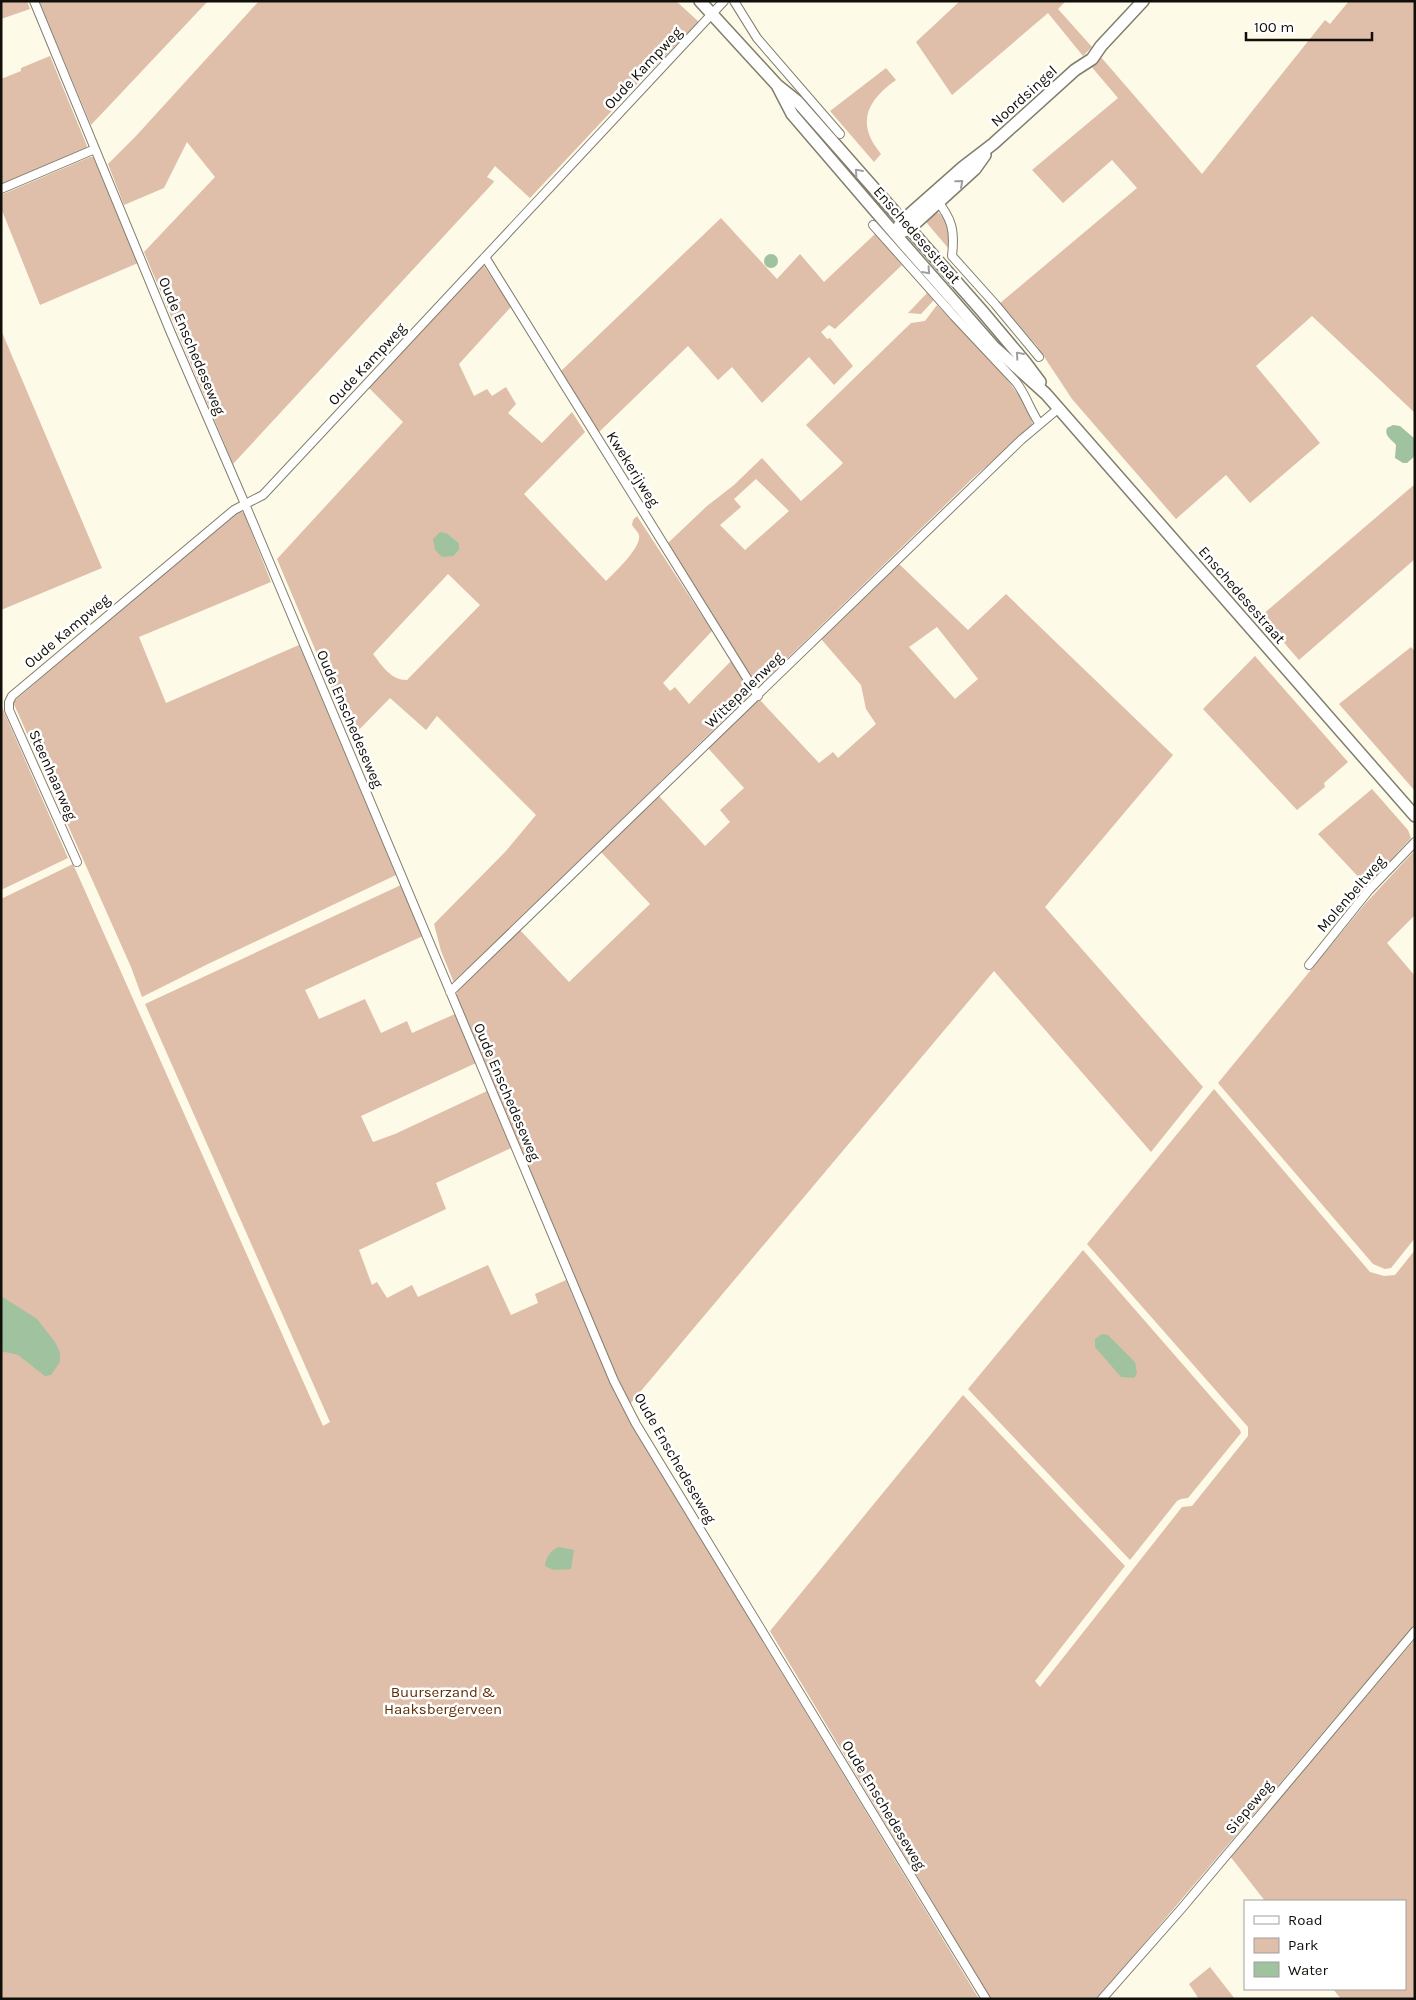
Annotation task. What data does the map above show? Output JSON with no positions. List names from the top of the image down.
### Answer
{
  "streets": {
    "street": [
      "Oude Kampweg",
      "Noordsingel",
      "Enschedesestraat",
      "Oude Enschedeseweg",
      "Kwekerijweg",
      "Wittepalenweg",
      "Steenhaarweg",
      "Molenbeltweg",
      "Siepeweg"
    ]
  },
  "crossings": [
    ["Oude Kampweg", "Enschedesestraat"],
    ["Oude Kampweg", "Oude Enschedeseweg"],
    ["Oude Kampweg", "Kwekerijweg"],
    ["Oude Kampweg", "Steenhaarweg"],
    ["Noordsingel", "Enschedesestraat"],
    ["Enschedesestraat", "Wittepalenweg"],
    ["Oude Enschedeseweg", "Wittepalenweg"],
    ["Kwekerijweg", "Wittepalenweg"]
  ],
  "parks": ["Buurserzand & Haaksbergerveen"],
  "legend": ["Road", "Park", "Water"],
  "scale_bar": "100 m"
}
